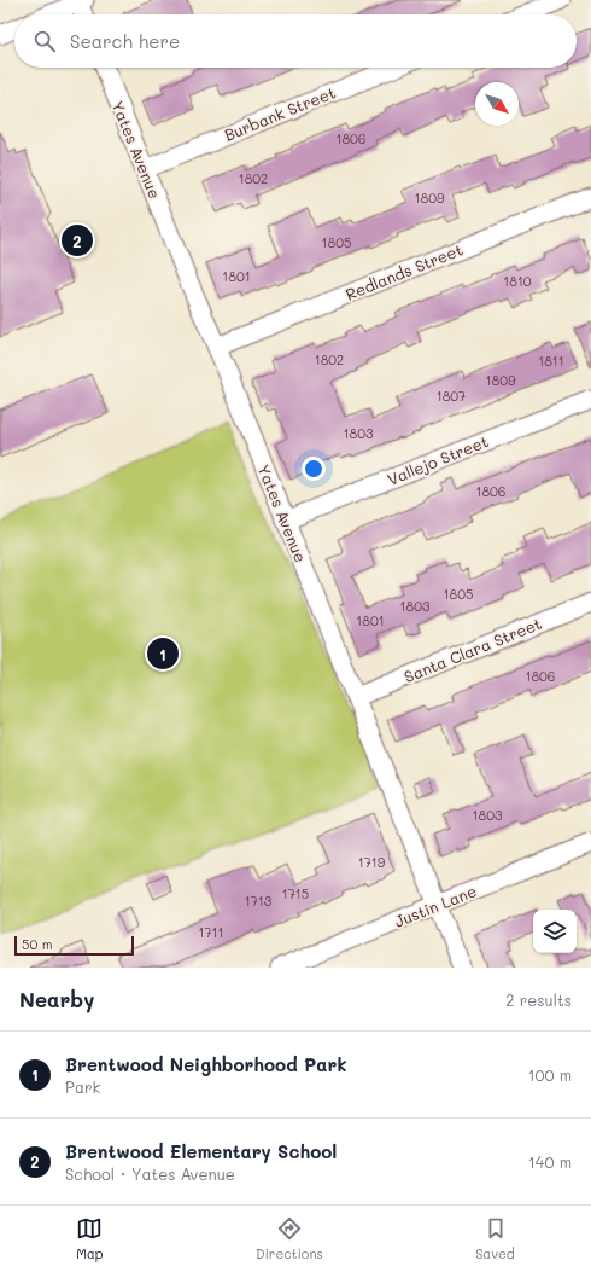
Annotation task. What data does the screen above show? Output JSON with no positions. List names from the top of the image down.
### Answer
{
  "streets": {
    "street": [
      "Burbank Street",
      "Yates Avenue",
      "Redlands Street",
      "Vallejo Street",
      "Santa Clara Street",
      "Justin Lane"
    ]
  },
  "crossings": [
    ["Burbank Street", "Yates Avenue"],
    ["Yates Avenue", "Redlands Street"],
    ["Yates Avenue", "Vallejo Street"],
    ["Yates Avenue", "Santa Clara Street"],
    ["Yates Avenue", "Justin Lane"]
  ],
  "house_numbers": [
    "1806",
    "1802",
    "1809",
    "1805",
    "1801",
    "1810",
    "1802",
    "1811",
    "1809",
    "1807",
    "1803",
    "1806",
    "1805",
    "1803",
    "1801",
    "1806",
    "1803",
    "1719",
    "1715",
    "1713",
    "1711"
  ],
  "scale_bar": "50 m",
  "north": "bottom right",
  "page": {
    "search": "Search here",
    "pins": ["2", "1"],
    "scale": "50 m",
    "heading": ["Nearby", "2 results"],
    "list": [
      {
        "mark": "1",
        "name": "Brentwood Neighborhood Park",
        "note": "Park",
        "value": "100 m"
      },
      {
        "mark": "2",
        "name": "Brentwood Elementary School",
        "note": "School · Yates Avenue",
        "value": "140 m"
      }
    ],
    "nav": ["Map", "Directions", "Saved"]
  }
}
